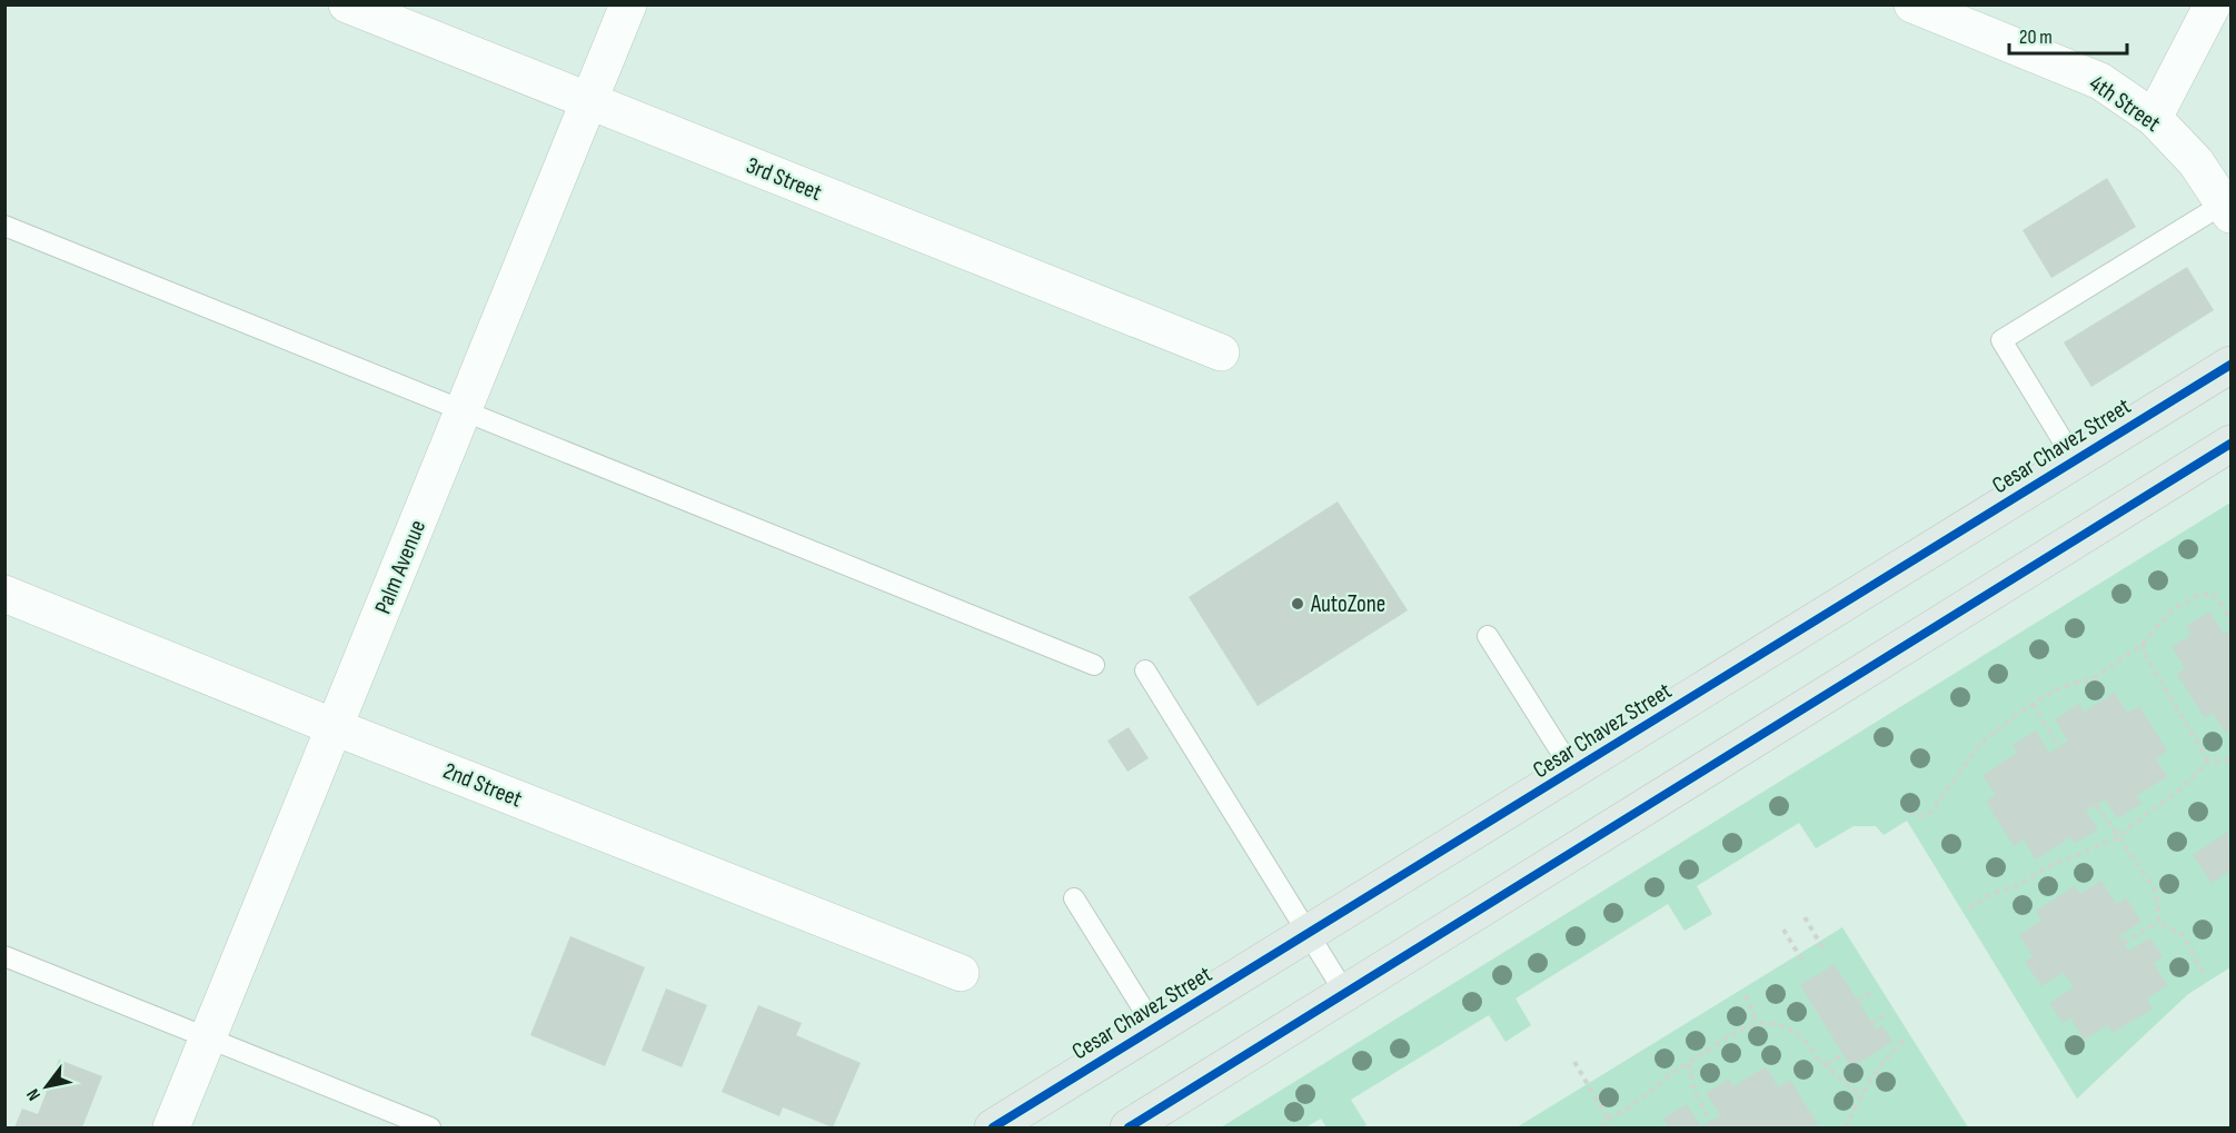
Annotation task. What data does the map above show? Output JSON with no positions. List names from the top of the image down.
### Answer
{
  "streets": {
    "main road": ["Cesar Chavez Street"],
    "street": [
      "4th Street",
      "3rd Street",
      "Palm Avenue",
      "2nd Street"
    ]
  },
  "crossings": [
    ["3rd Street", "Palm Avenue"],
    ["Palm Avenue", "2nd Street"]
  ],
  "places": ["AutoZone"],
  "scale_bar": "20 m",
  "north": "bottom left"
}
